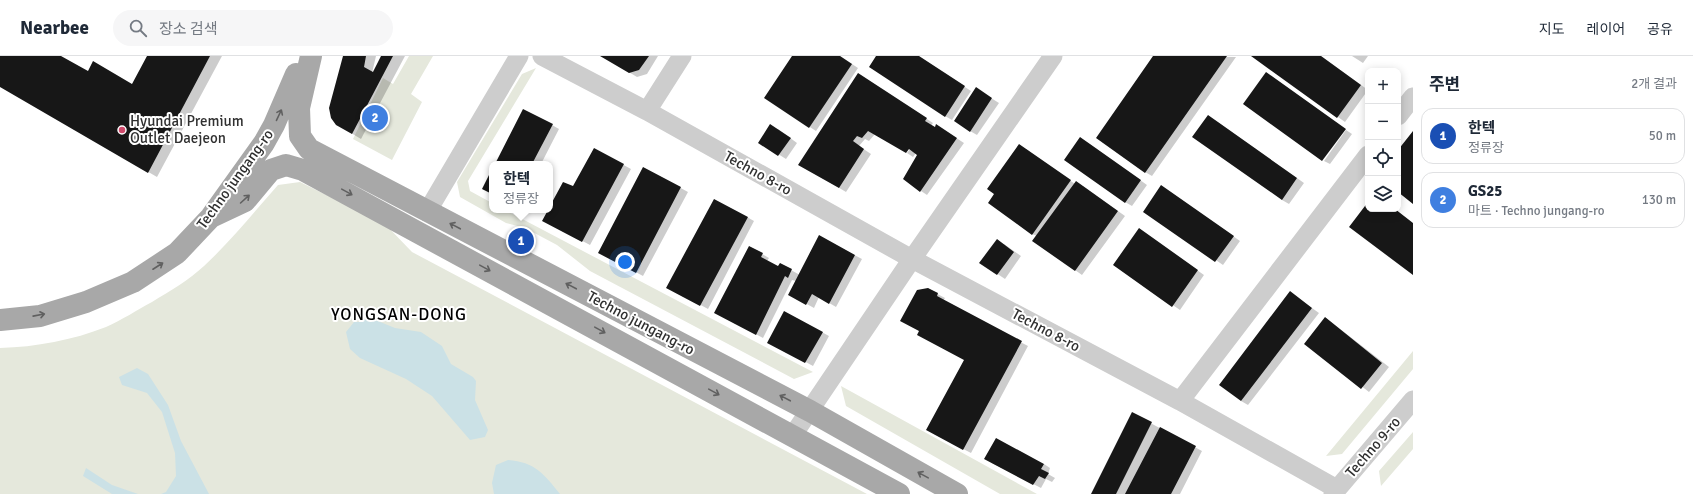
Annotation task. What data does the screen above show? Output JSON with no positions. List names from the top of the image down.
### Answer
{
  "streets": {
    "main road": ["Techno jungang-ro"],
    "street": ["Techno 8-ro", "Techno 9-ro"]
  },
  "crossings": [
    ["Techno 8-ro", "Techno 9-ro"]
  ],
  "districts": ["YONGSAN-DONG"],
  "places": ["Hyundai Premium Outlet Daejeon"],
  "page": {
    "header": "Nearbee",
    "search": "장소 검색",
    "nav": ["지도", "레이어", "공유"],
    "heading": ["주변", "2개 결과"],
    "map_buttons": ["+", "−"],
    "pins": ["2", "1"],
    "list": [
      {
        "mark": "1",
        "name": "한텍",
        "note": "정류장",
        "value": "50 m"
      },
      {
        "mark": "2",
        "name": "GS25",
        "note": "마트 · Techno jungang-ro",
        "value": "130 m"
      }
    ],
    "popup": ["한텍", "정류장"]
  }
}
